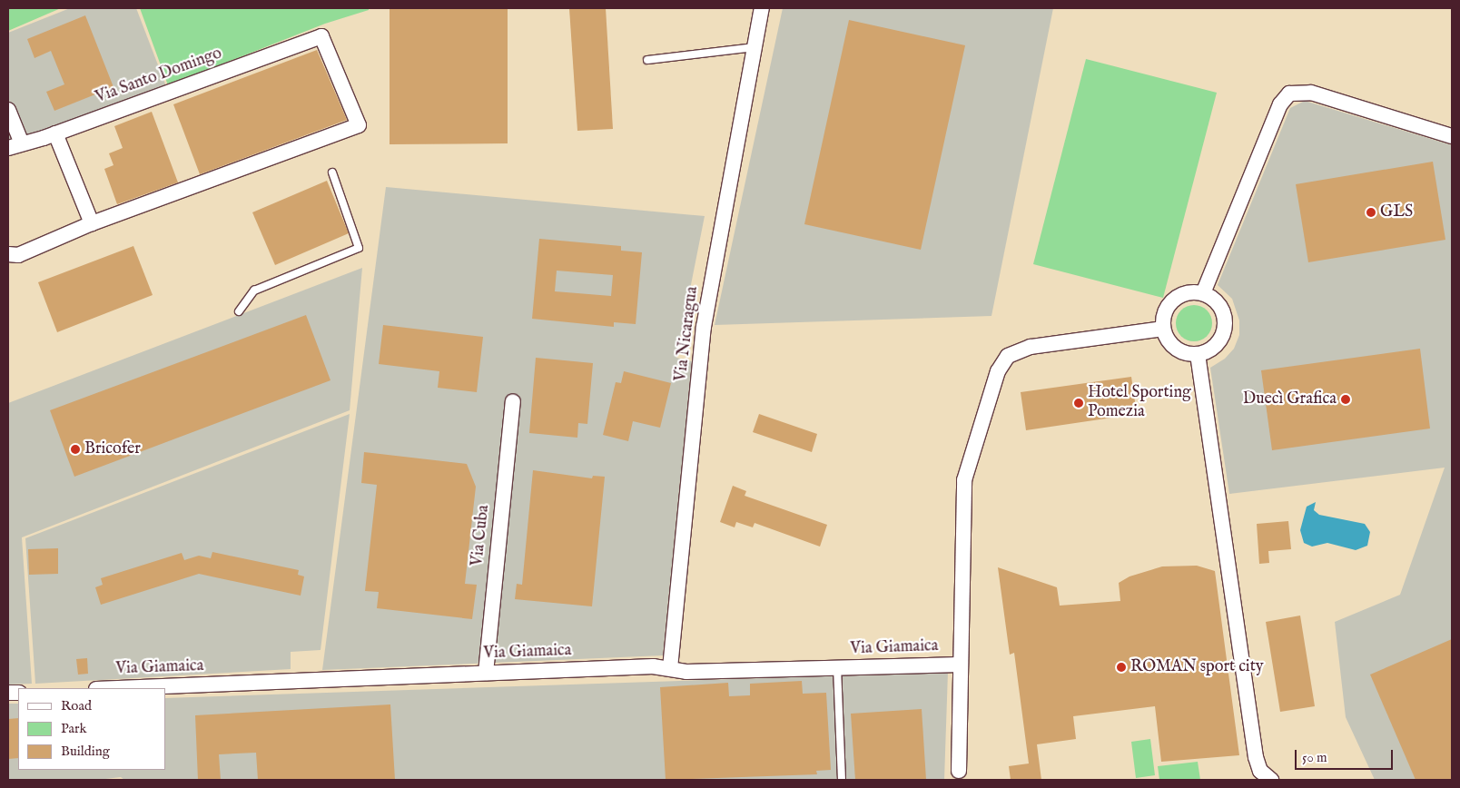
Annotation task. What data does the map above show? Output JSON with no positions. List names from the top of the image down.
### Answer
{
  "streets": {
    "street": [
      "Via Santo Domingo",
      "Via Nicaragua",
      "Via Cuba",
      "Via Giamaica"
    ]
  },
  "crossings": [
    ["Via Nicaragua", "Via Giamaica"],
    ["Via Cuba", "Via Giamaica"]
  ],
  "places": [
    "GLS",
    "Duecì Grafica",
    "Hotel Sporting Pomezia",
    "Bricofer",
    "ROMAN sport city"
  ],
  "legend": ["Road", "Park", "Building"],
  "scale_bar": "50 m"
}
